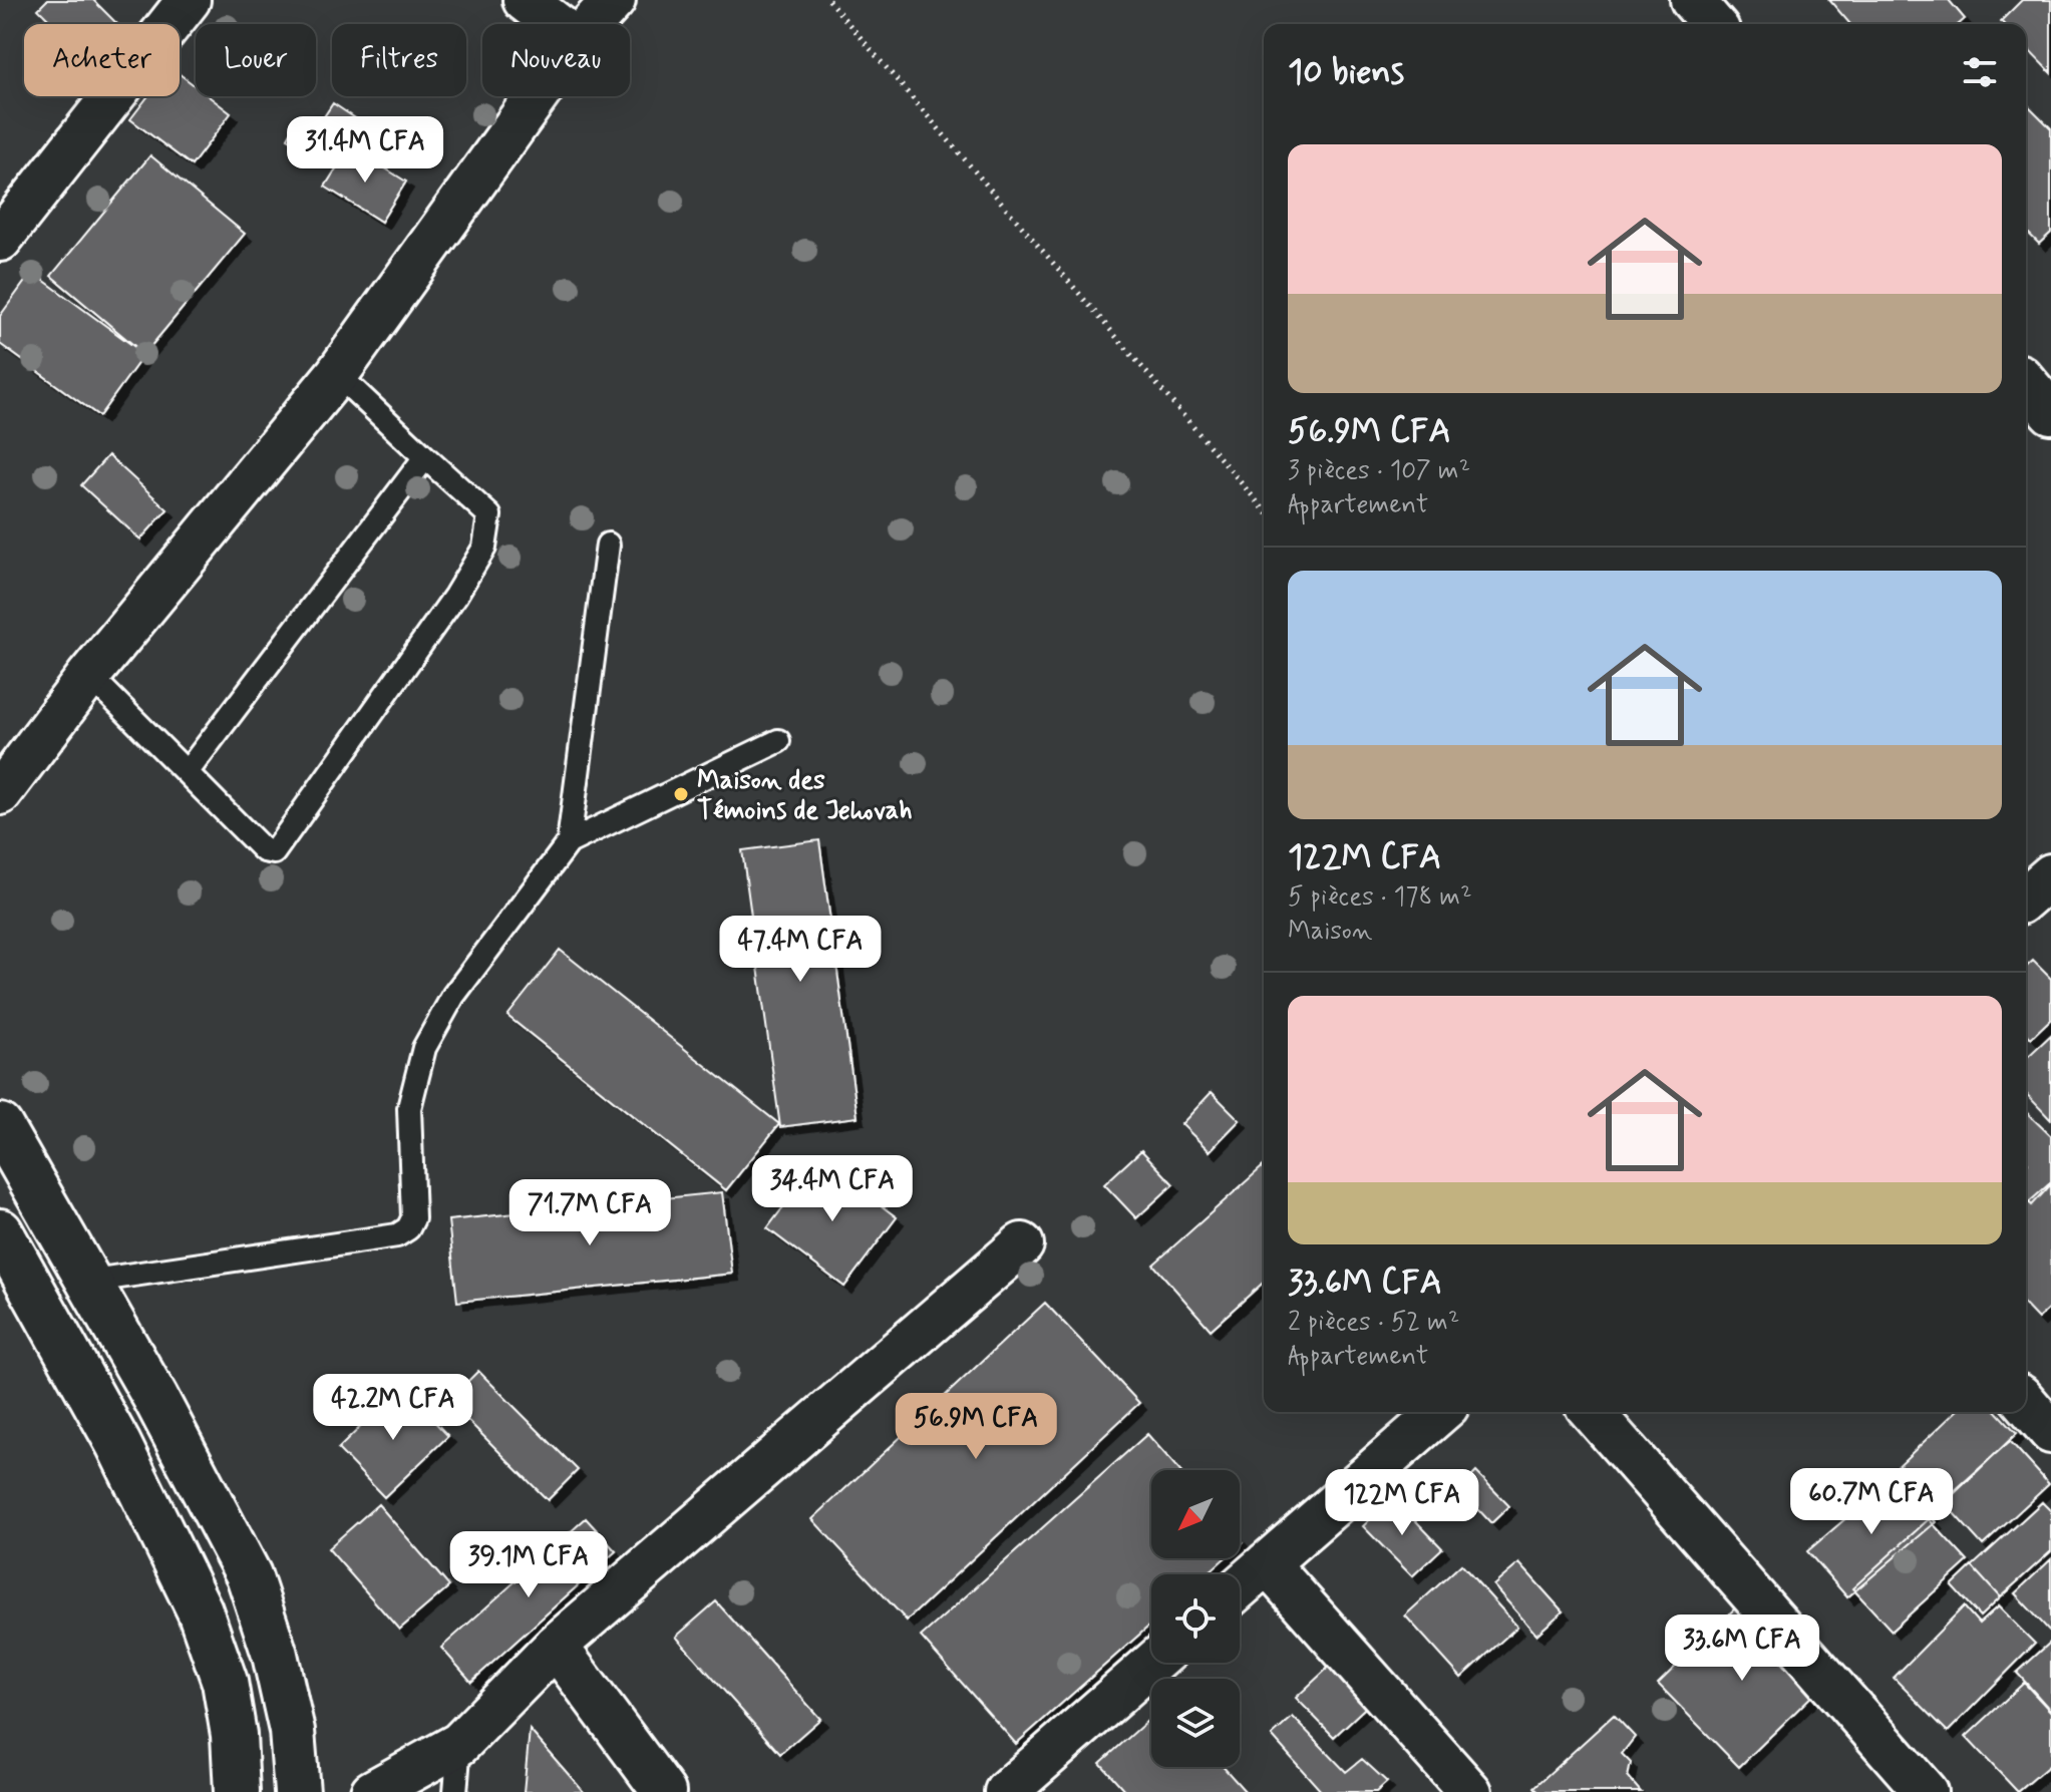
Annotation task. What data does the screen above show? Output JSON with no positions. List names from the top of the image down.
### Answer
{
  "places": ["Maison des Témoins de Jehovah"],
  "north": "bottom left",
  "page": {
    "chip": [
      "Acheter",
      "Louer",
      "Filtres",
      "Nouveau"
    ],
    "heading": "10 biens",
    "price": [
      "31.4M CFA",
      "47.4M CFA",
      "34.4M CFA",
      "71.7M CFA",
      "42.2M CFA",
      "56.9M CFA",
      "60.7M CFA",
      "122M CFA",
      "39.1M CFA",
      "33.6M CFA"
    ],
    "list": [
      {
        "name": "56.9M CFA",
        "note": "3 pièces · 107 m² · Appartement"
      },
      {
        "name": "122M CFA",
        "note": "5 pièces · 178 m² · Maison"
      },
      {
        "name": "33.6M CFA",
        "note": "2 pièces · 52 m² · Appartement"
      }
    ]
  }
}
